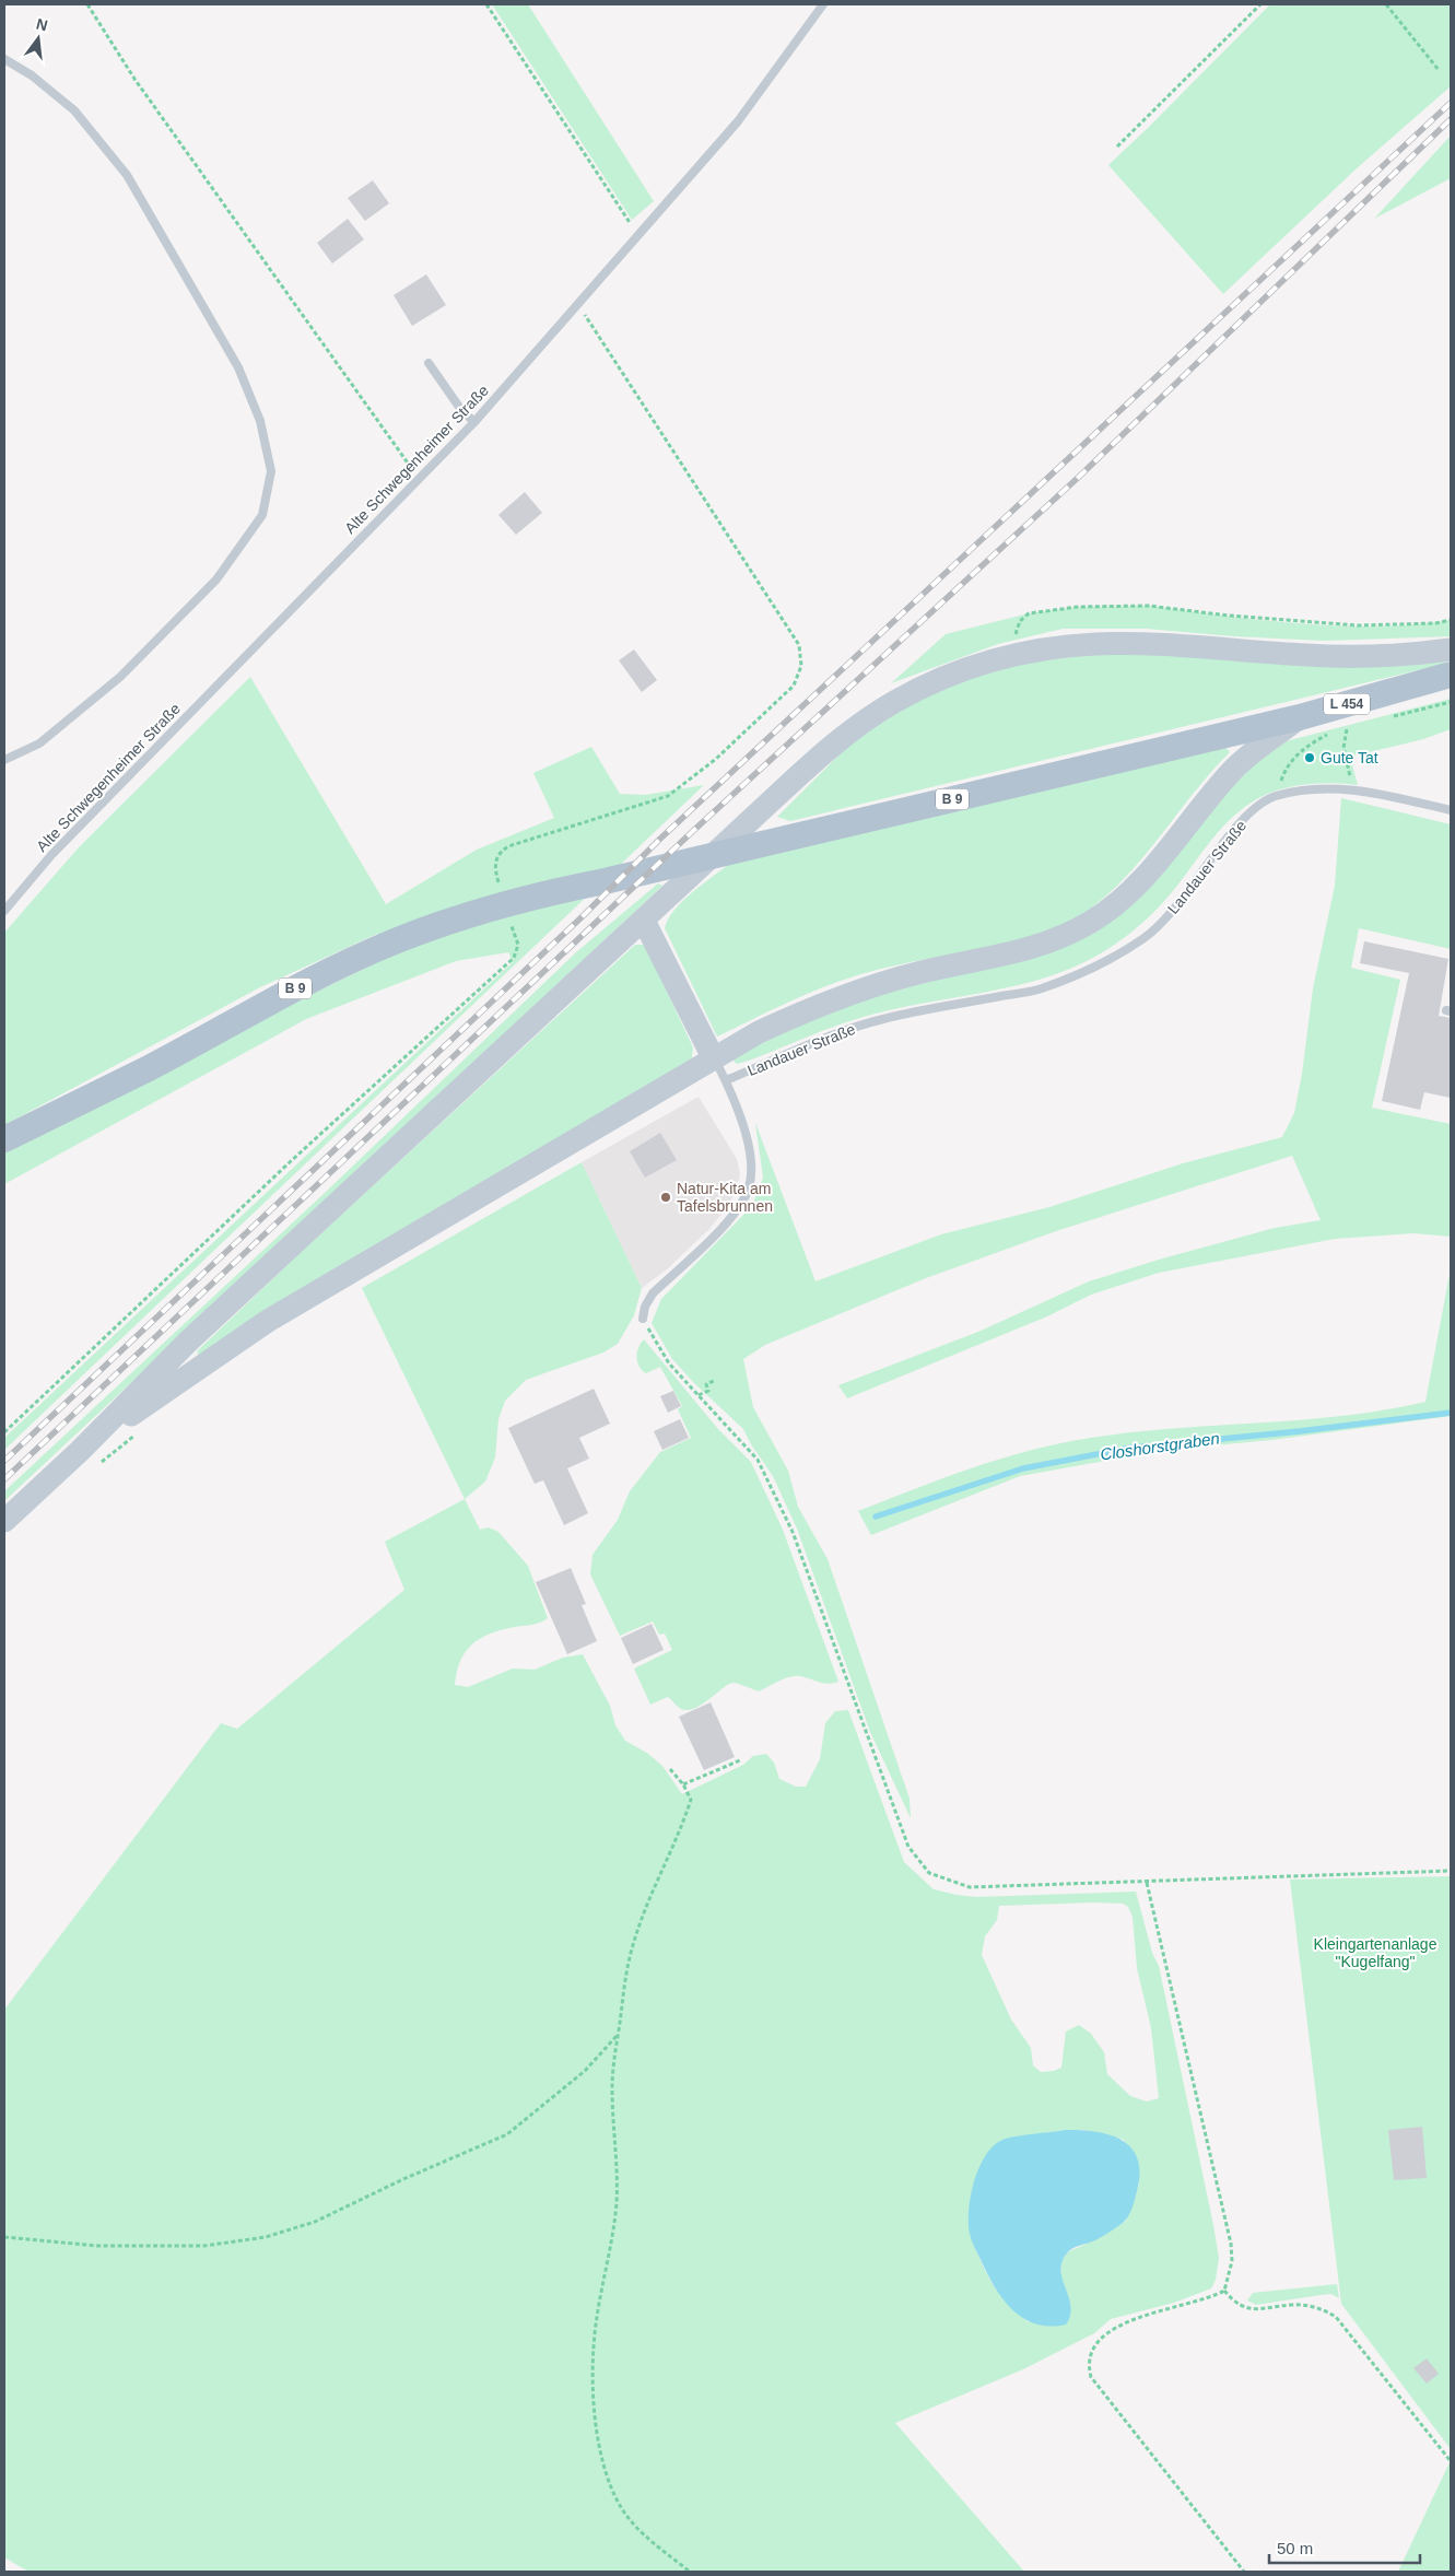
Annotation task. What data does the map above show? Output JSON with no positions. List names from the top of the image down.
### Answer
{
  "streets": {
    "main road": ["L 454", "B 9"],
    "lane": ["Alte Schwegenheimer Straße", "Landauer Straße"]
  },
  "crossings": [
    ["L 454", "B 9"]
  ],
  "water": ["Closhorstgraben"],
  "parks": ["Kleingartenanlage \"Kugelfang\""],
  "places": ["Gute Tat", "Natur-Kita am Tafelsbrunnen"],
  "scale_bar": "50 m",
  "north": "top"
}
